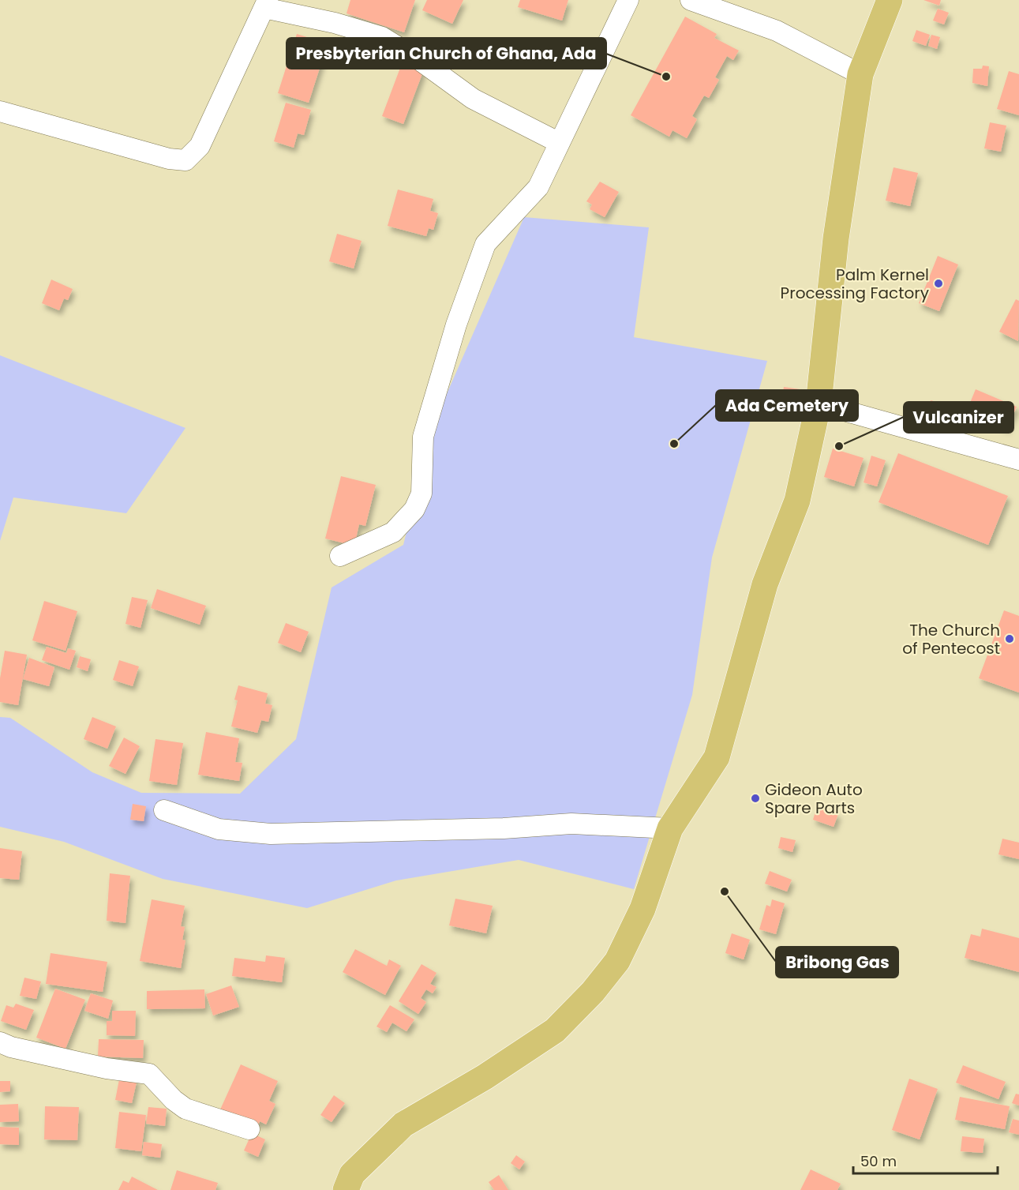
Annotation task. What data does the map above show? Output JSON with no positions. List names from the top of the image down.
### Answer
{
  "places": [
    "Presbyterian Church of Ghana, Ada",
    "Palm Kernel Processing Factory",
    "Ada Cemetery",
    "Vulcanizer",
    "The Church of Pentecost",
    "Gideon Auto Spare Parts",
    "Bribong Gas"
  ],
  "scale_bar": "50 m"
}
